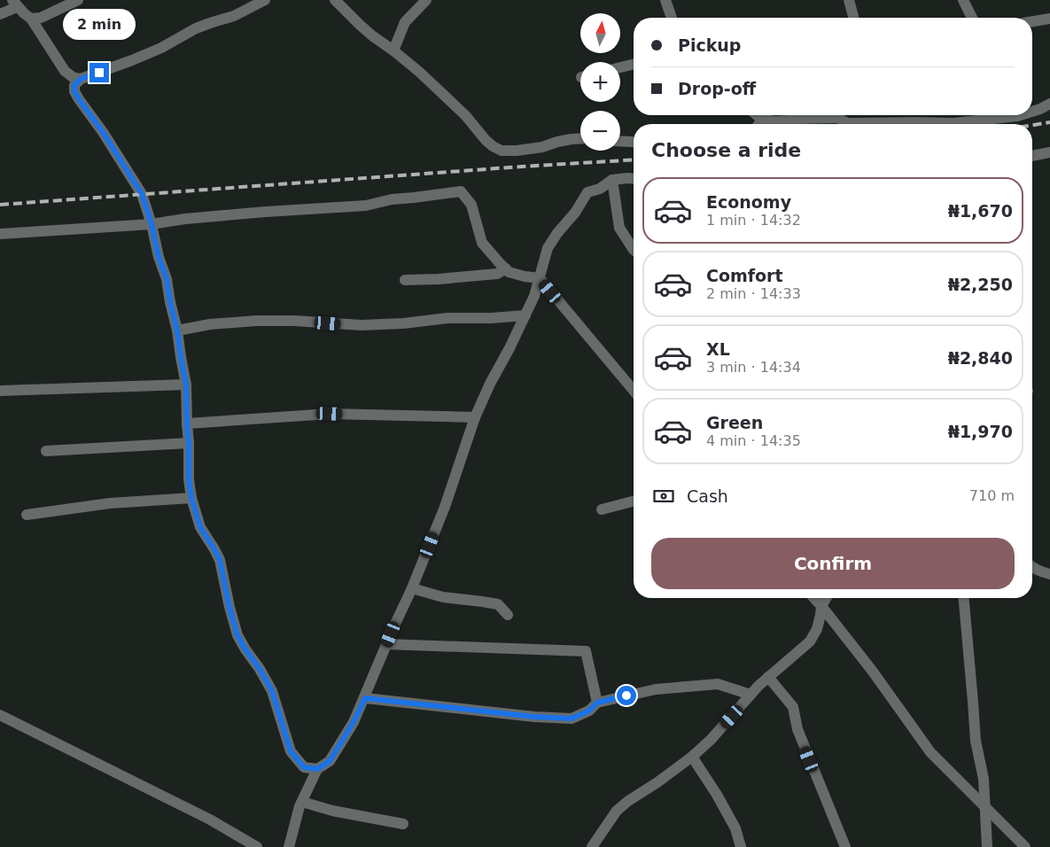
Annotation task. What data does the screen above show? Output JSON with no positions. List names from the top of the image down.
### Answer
{
  "north": "top",
  "page": {
    "bubble": "2 min",
    "map_buttons": ["+", "−"],
    "banner": ["Pickup", "Drop-off"],
    "heading": "Choose a ride",
    "list": [
      {
        "name": "Economy",
        "note": "1 min · 14:32",
        "value": "₦1,670"
      },
      {
        "name": "Comfort",
        "note": "2 min · 14:33",
        "value": "₦2,250"
      },
      {
        "name": "XL",
        "note": "3 min · 14:34",
        "value": "₦2,840"
      },
      {
        "name": "Green",
        "note": "4 min · 14:35",
        "value": "₦1,970"
      }
    ],
    "pay": ["Cash", "710 m"],
    "buttons": "Confirm"
  }
}
